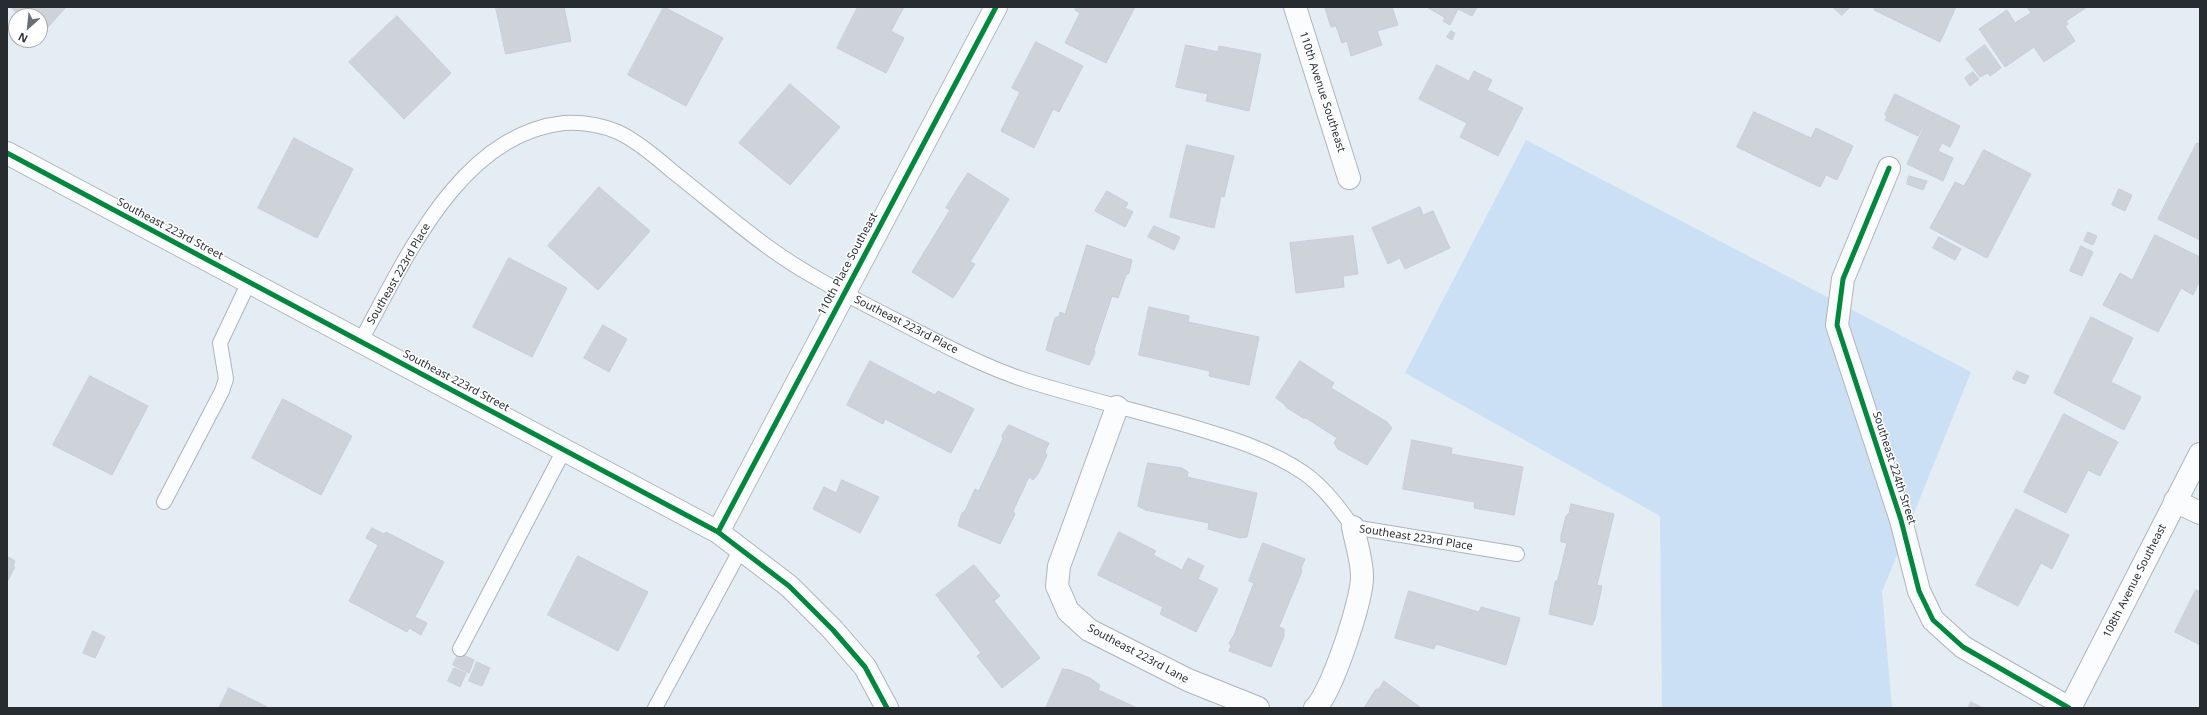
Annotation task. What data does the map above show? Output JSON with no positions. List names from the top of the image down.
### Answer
{
  "streets": {
    "street": [
      "110th Avenue Southeast",
      "Southeast 223rd Street",
      "110th Place Southeast",
      "Southeast 224th Street",
      "108th Avenue Southeast",
      "Southeast 223rd Lane"
    ],
    "lane": ["Southeast 223rd Place"]
  },
  "crossings": [
    ["Southeast 223rd Street", "110th Place Southeast"],
    ["Southeast 223rd Street", "Southeast 223rd Place"],
    ["110th Place Southeast", "Southeast 223rd Place"],
    ["Southeast 223rd Place", "Southeast 223rd Lane"],
    ["Southeast 224th Street", "108th Avenue Southeast"]
  ],
  "north": "bottom left"
}
